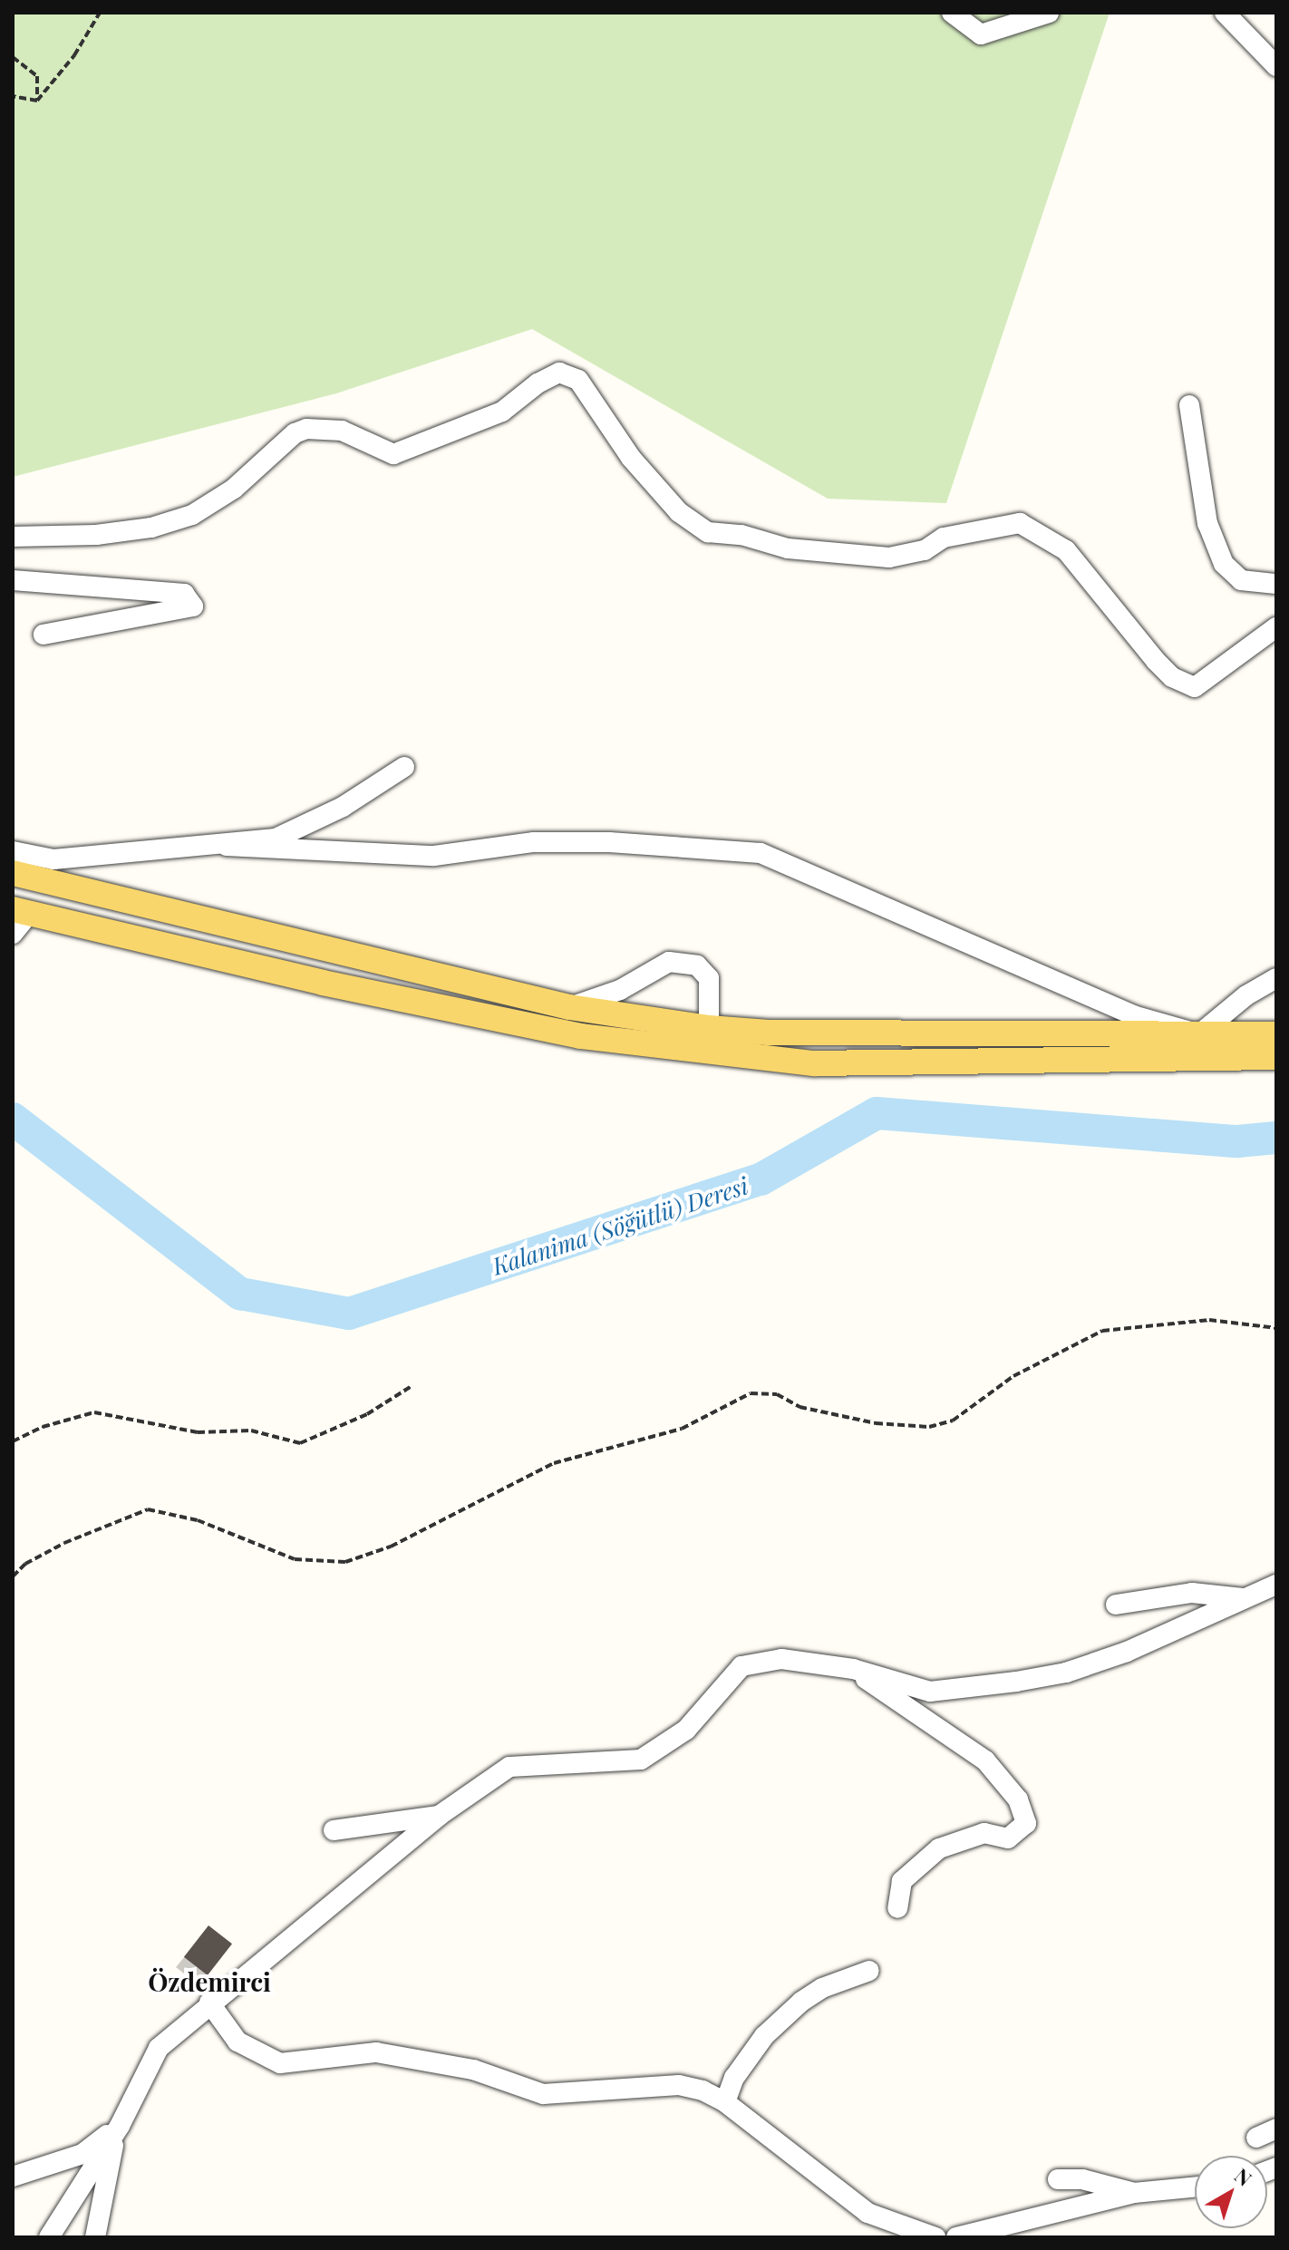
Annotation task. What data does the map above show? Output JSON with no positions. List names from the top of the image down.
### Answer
{
  "districts": ["Özdemirci"],
  "water": ["Kalanima (Söğütlü) Deresi"],
  "north": "top right"
}
